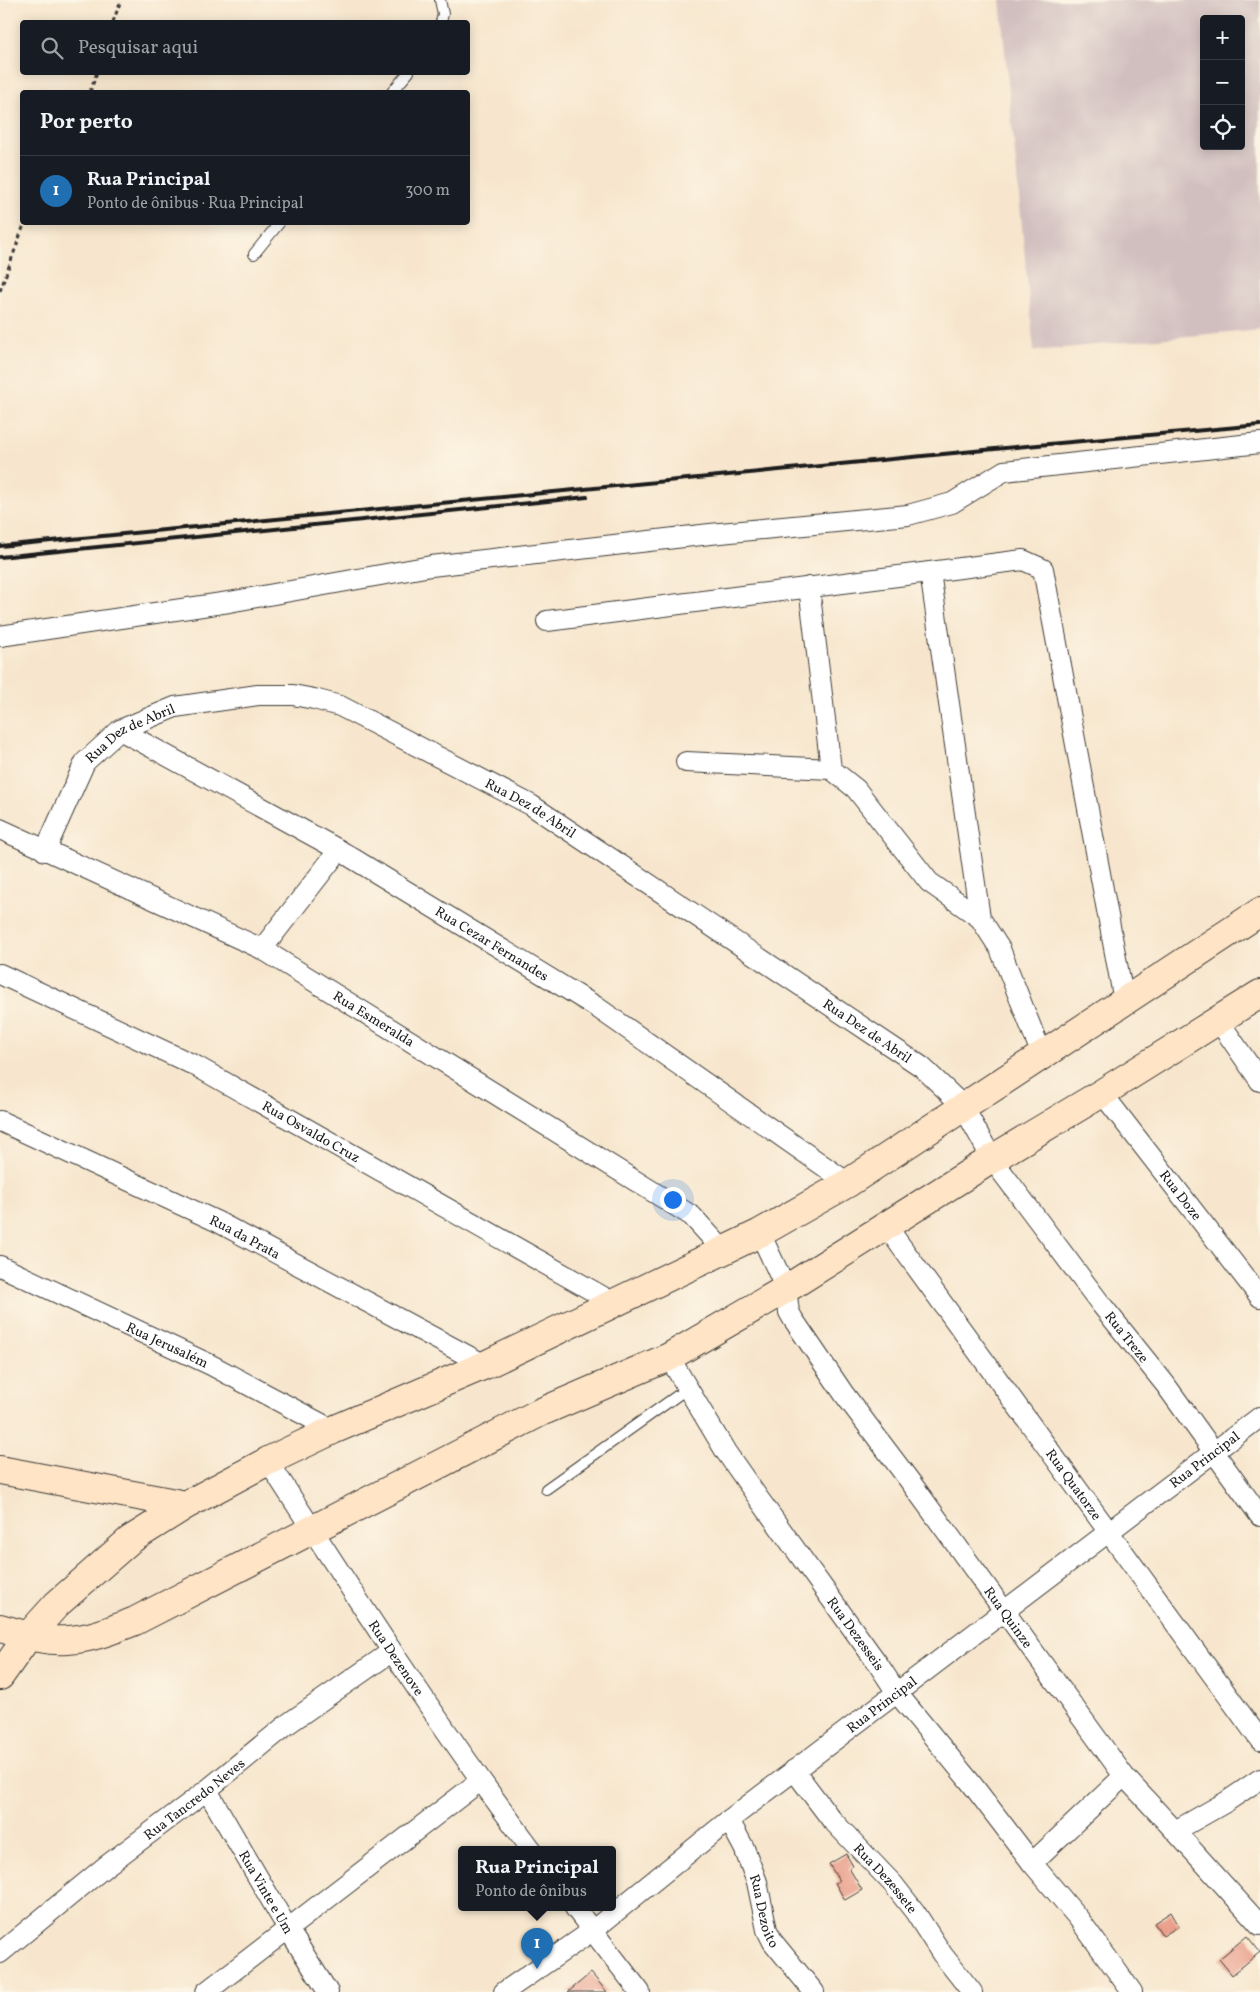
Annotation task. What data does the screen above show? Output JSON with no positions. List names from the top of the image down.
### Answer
{
  "streets": {
    "street": [
      "Rua Dez de Abril",
      "Rua Cezar Fernandes",
      "Rua Esmeralda",
      "Rua Osvaldo Cruz",
      "Rua Doze",
      "Rua da Prata",
      "Rua Treze",
      "Rua Jerusalém",
      "Rua Principal",
      "Rua Quatorze",
      "Rua Quinze",
      "Rua Dezesseis",
      "Rua Dezenove",
      "Rua Tancredo Neves",
      "Rua Dezessete",
      "Rua Vinte e Um",
      "Rua Dezoito"
    ]
  },
  "crossings": [
    ["Rua Dez de Abril", "Rua Cezar Fernandes"],
    ["Rua Dez de Abril", "Rua Esmeralda"],
    ["Rua Dez de Abril", "Rua Treze"],
    ["Rua Treze", "Rua Principal"],
    ["Rua Principal", "Rua Quatorze"],
    ["Rua Principal", "Rua Quinze"],
    ["Rua Principal", "Rua Dezesseis"],
    ["Rua Principal", "Rua Dezessete"],
    ["Rua Principal", "Rua Dezoito"],
    ["Rua Dezenove", "Rua Tancredo Neves"],
    ["Rua Tancredo Neves", "Rua Vinte e Um"]
  ],
  "page": {
    "map_buttons": ["+", "−"],
    "search": "Pesquisar aqui",
    "heading": "Por perto",
    "list": [
      {
        "mark": "1",
        "name": "Rua Principal",
        "note": "Ponto de ônibus · Rua Principal",
        "value": "300 m"
      }
    ],
    "popup": ["Rua Principal", "Ponto de ônibus"],
    "pins": "1"
  }
}
